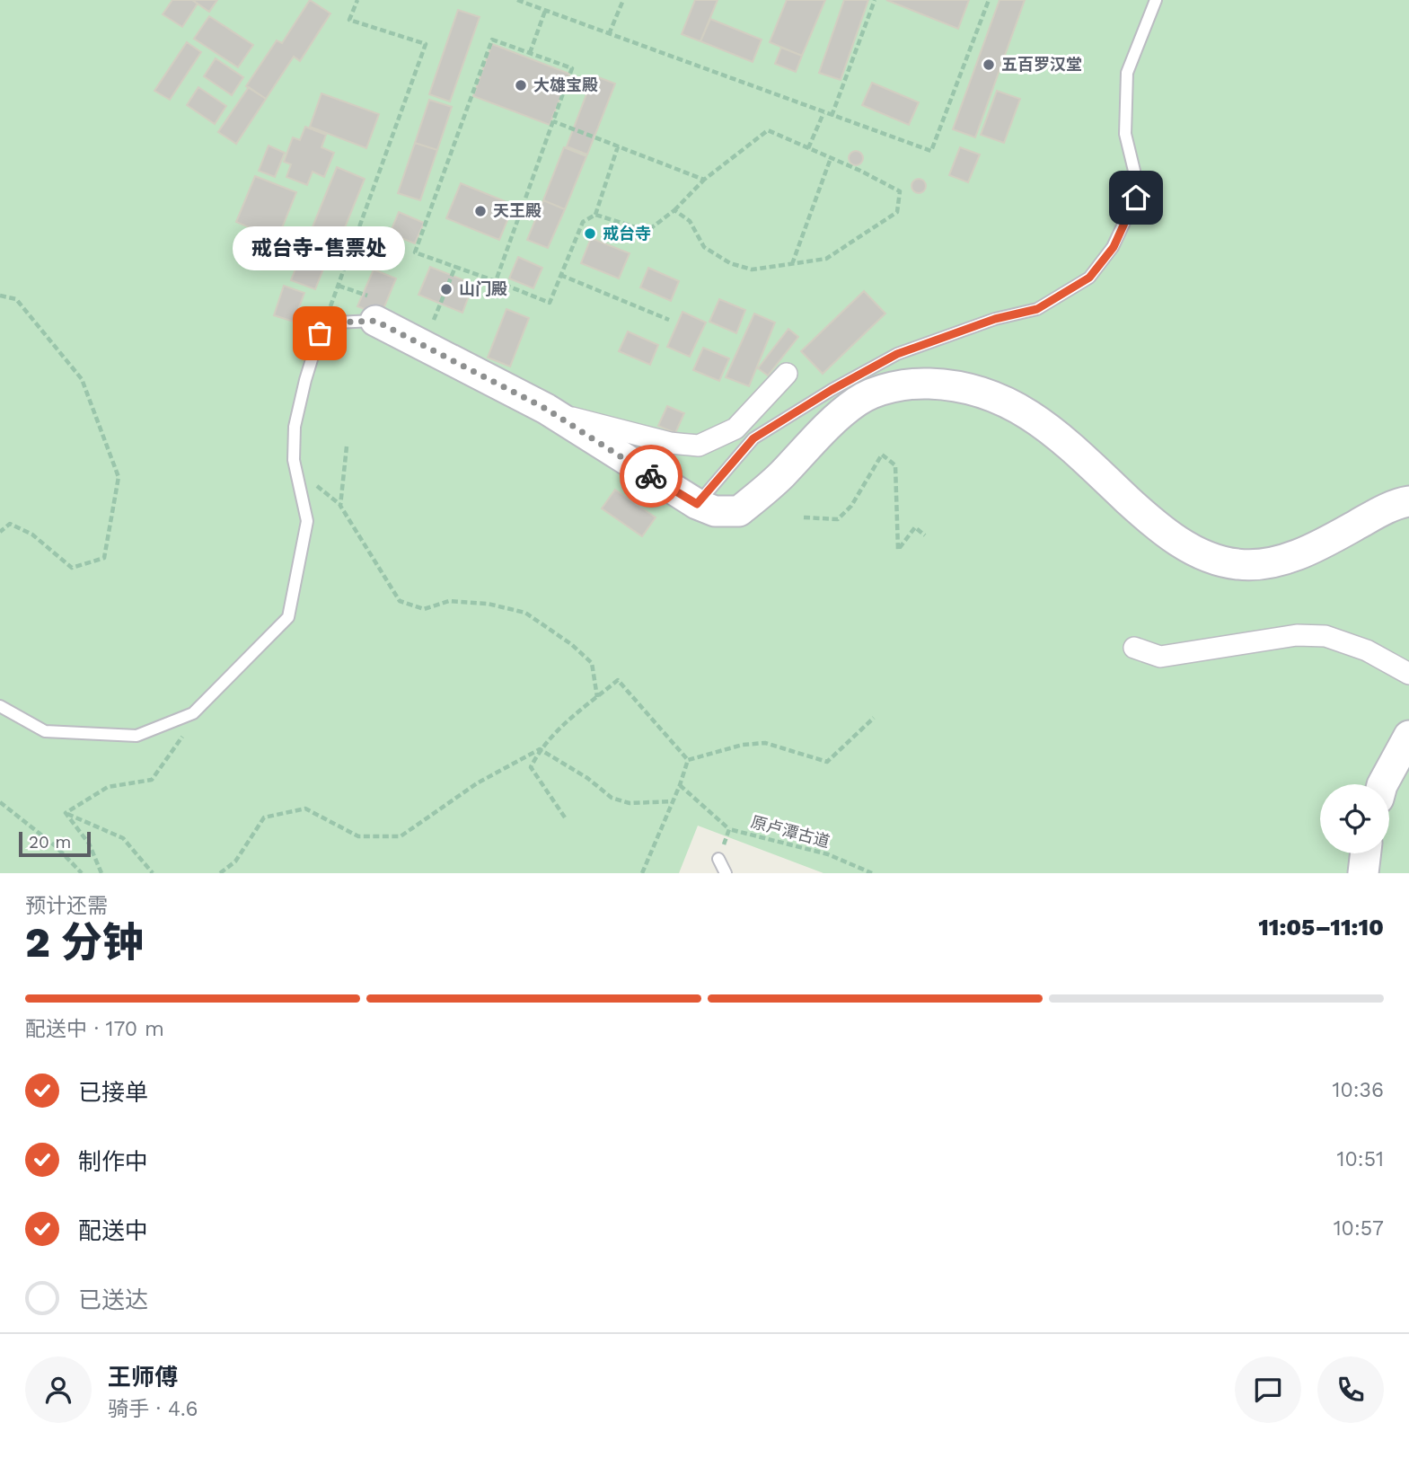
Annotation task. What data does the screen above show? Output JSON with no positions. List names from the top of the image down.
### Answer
{
  "streets": {
    "path": ["原卢潭古道"]
  },
  "places": [
    "五百罗汉堂",
    "大雄宝殿",
    "天王殿",
    "戒台寺",
    "山门殿",
    "戒台寺-售票处"
  ],
  "scale_bar": "20 m",
  "page": {
    "bubble": "戒台寺-售票处",
    "scale": "20 m",
    "heading": ["2 分钟", "预计还需", "11:05–11:10"],
    "panel": ["王师傅", "骑手 · 4.6"],
    "bar": "配送中 · 170 m",
    "list": [
      ["已接单", "10:36"],
      ["制作中", "10:51"],
      ["配送中", "10:57"],
      "已送达"
    ]
  }
}
